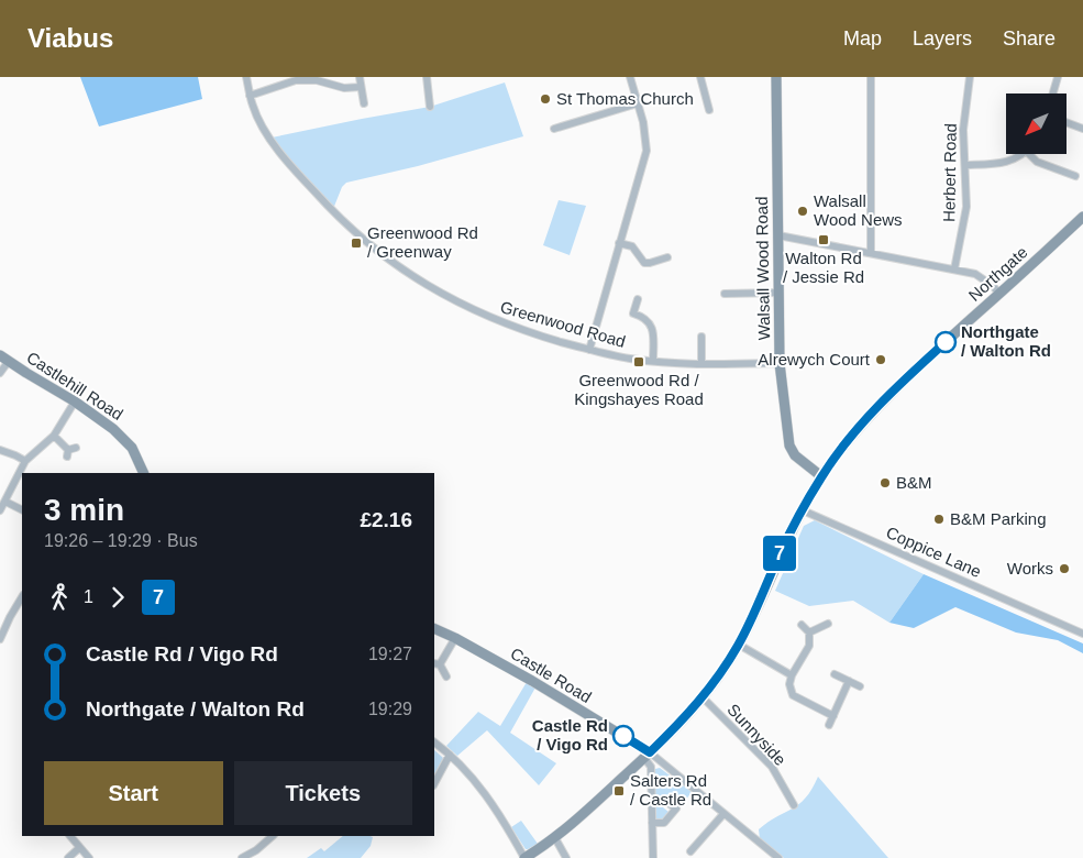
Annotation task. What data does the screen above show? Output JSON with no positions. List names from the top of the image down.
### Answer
{
  "streets": {
    "main road": [
      "Walsall Wood Road",
      "Northgate",
      "Castlehill Road",
      "Castle Road"
    ],
    "street": [
      "Herbert Road",
      "Greenwood Road",
      "Coppice Lane",
      "Sunnyside"
    ]
  },
  "crossings": [
    ["Walsall Wood Road", "Northgate"],
    ["Walsall Wood Road", "Greenwood Road"],
    ["Northgate", "Coppice Lane"],
    ["Northgate", "Castle Road"],
    ["Northgate", "Sunnyside"]
  ],
  "places": {
    "other": [
      "St Thomas Church",
      "Walsall Wood News",
      "Northgate / Walton Rd",
      "Alrewych Court",
      "B&M",
      "B&M Parking",
      "Works",
      "Castle Rd / Vigo Rd"
    ],
    "transit": [
      "Walton Rd / Jessie Rd",
      "Greenwood Rd / Greenway",
      "Greenwood Rd / Kingshayes Road",
      "Salters Rd / Castle Rd"
    ]
  },
  "lines": ["bus line 7"],
  "north": "bottom left",
  "page": {
    "header": "Viabus",
    "nav": ["Map", "Layers", "Share"],
    "on_map": "7",
    "heading": ["3 min", "19:26 – 19:29 · Bus", "£2.16"],
    "legs": ["1", "7"],
    "list": [
      {
        "name": "Castle Rd / Vigo Rd",
        "value": "19:27"
      },
      {
        "name": "Northgate / Walton Rd",
        "value": "19:29"
      }
    ],
    "buttons": ["Start", "Tickets"]
  }
}
